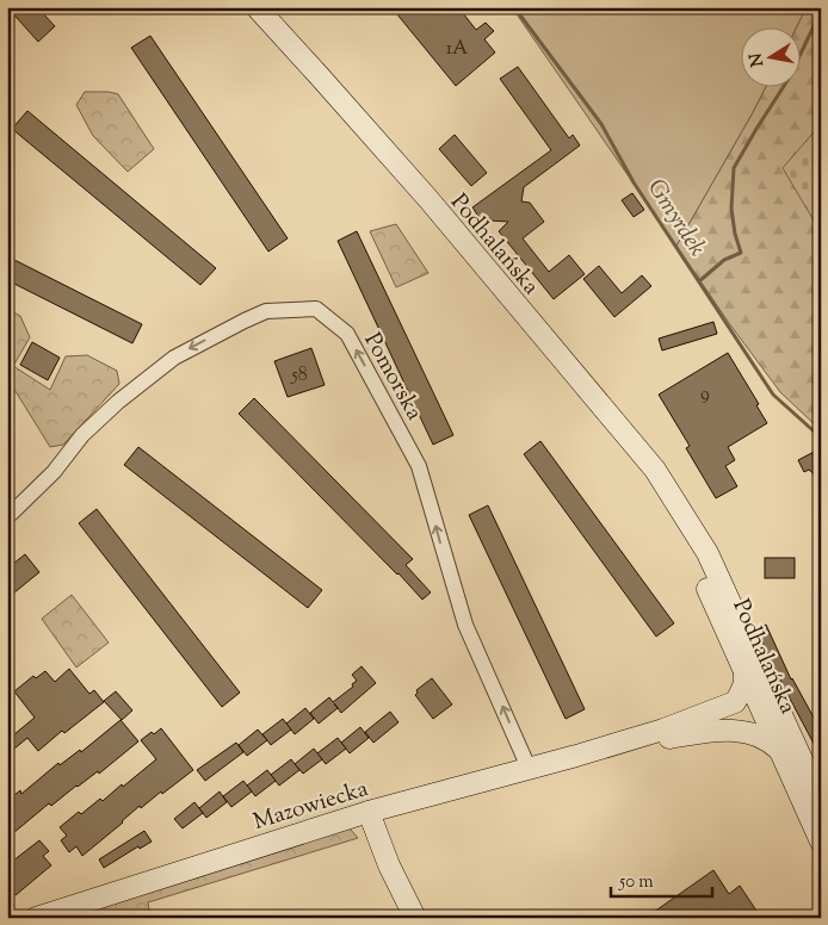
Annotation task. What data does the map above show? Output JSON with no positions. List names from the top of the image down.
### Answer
{
  "streets": {
    "street": ["Podhalańska", "Pomorska", "Mazowiecka"]
  },
  "crossings": [
    ["Podhalańska", "Mazowiecka"],
    ["Pomorska", "Mazowiecka"]
  ],
  "water": ["Gmyrdek"],
  "house_numbers": ["1A", "58", "9"],
  "scale_bar": "50 m",
  "north": "left"
}
